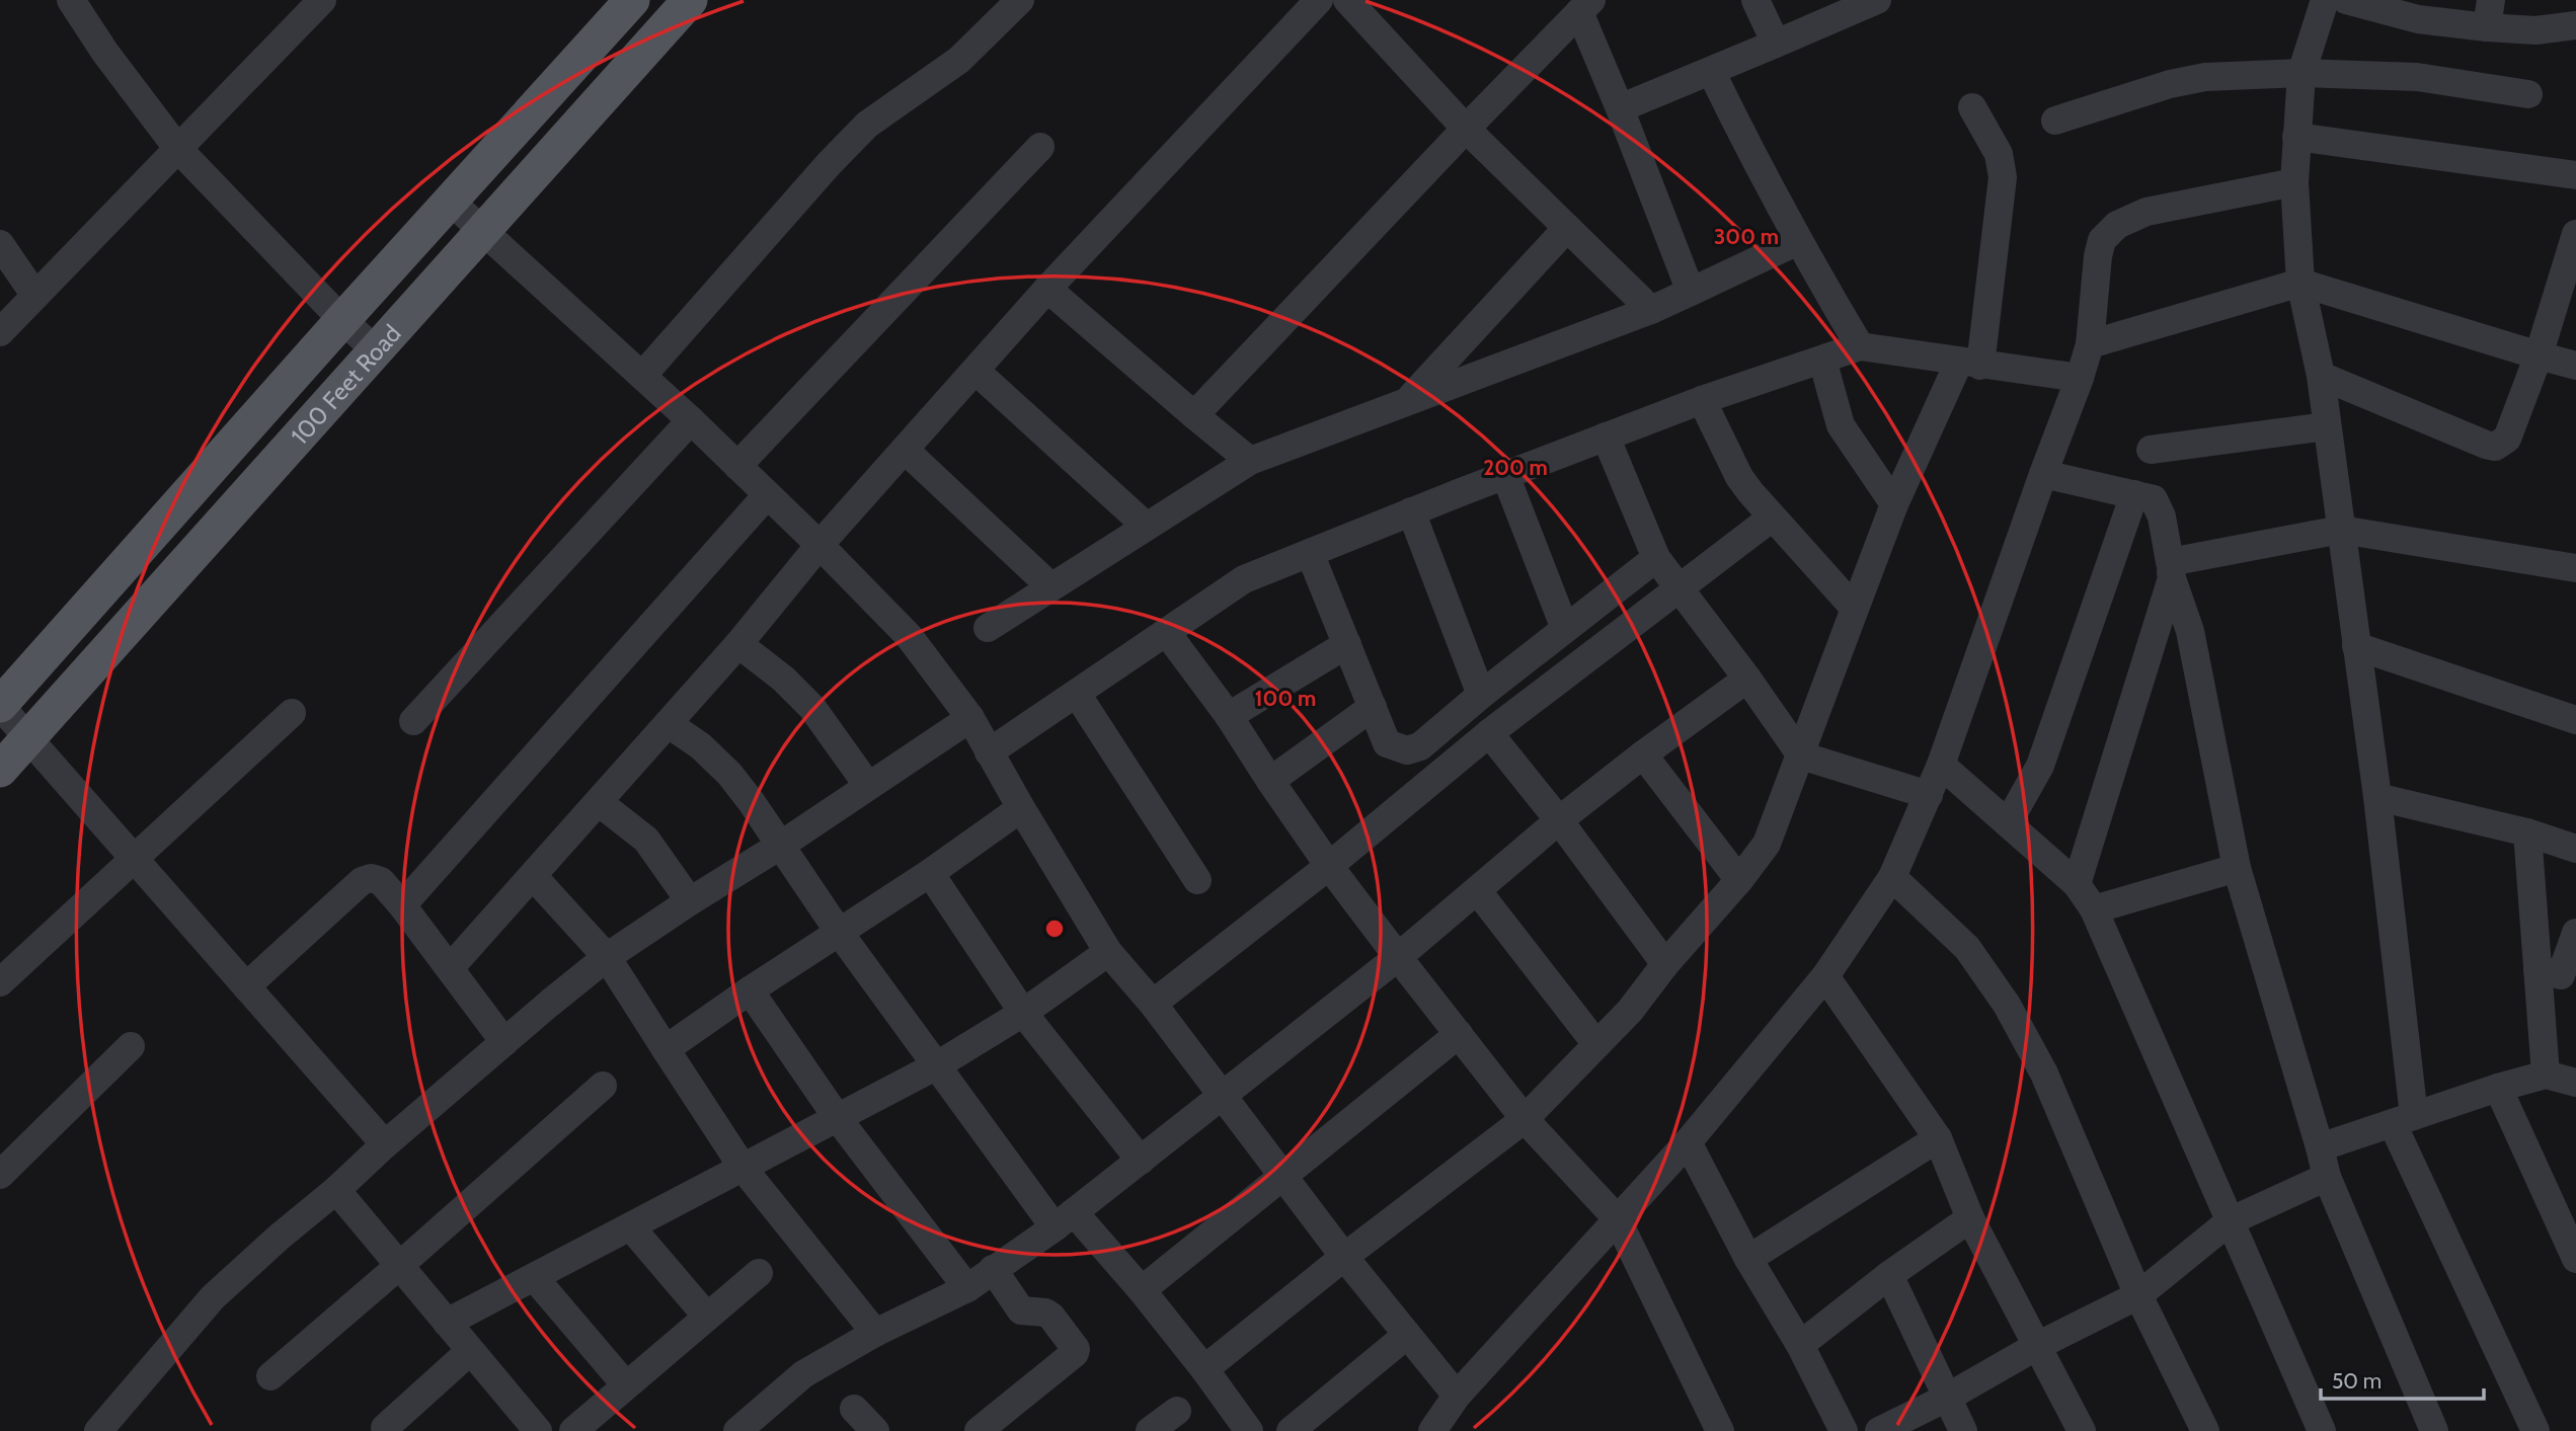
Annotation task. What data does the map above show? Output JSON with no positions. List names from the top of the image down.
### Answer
{
  "streets": {
    "main road": ["100 Feet Road"]
  },
  "scale_bar": "50 m",
  "rings": ["300 m", "200 m", "100 m"]
}
